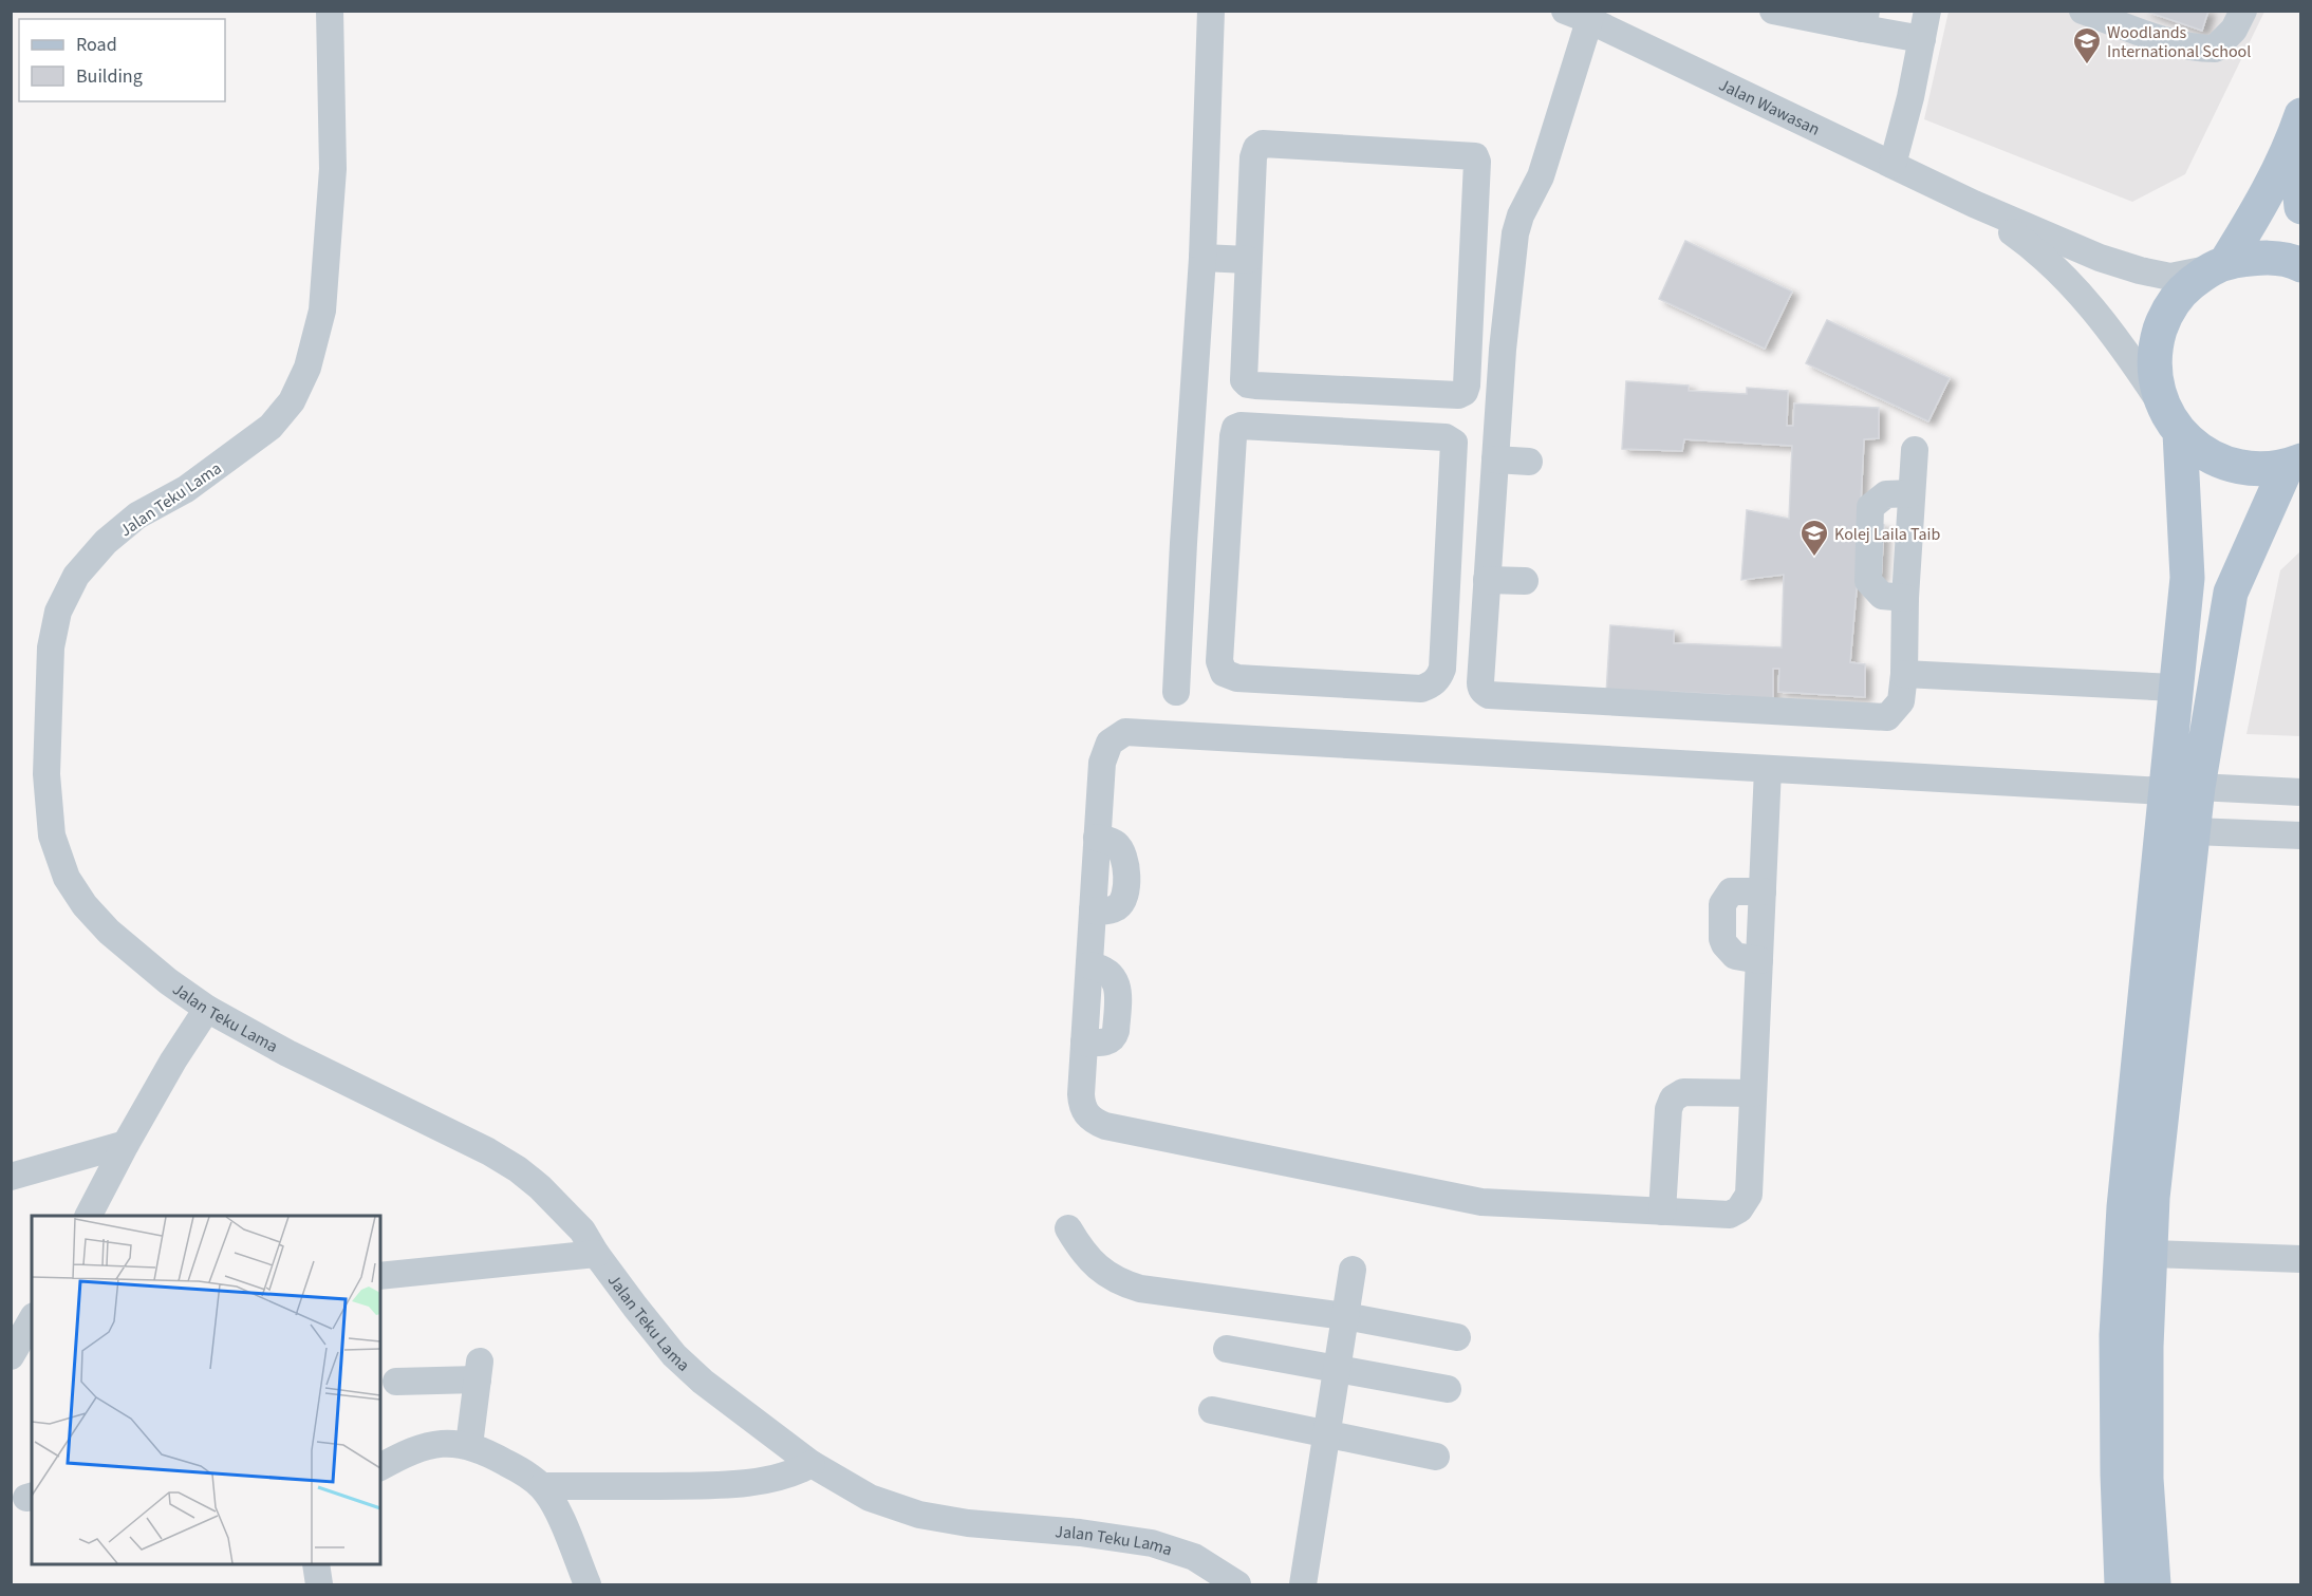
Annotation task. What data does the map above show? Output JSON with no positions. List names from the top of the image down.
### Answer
{
  "streets": {
    "street": ["Jalan Wawasan", "Jalan Teku Lama"]
  },
  "places": {
    "school or university": ["Woodlands International School", "Kolej Laila Taib"]
  },
  "legend": ["Road", "Building"]
}
